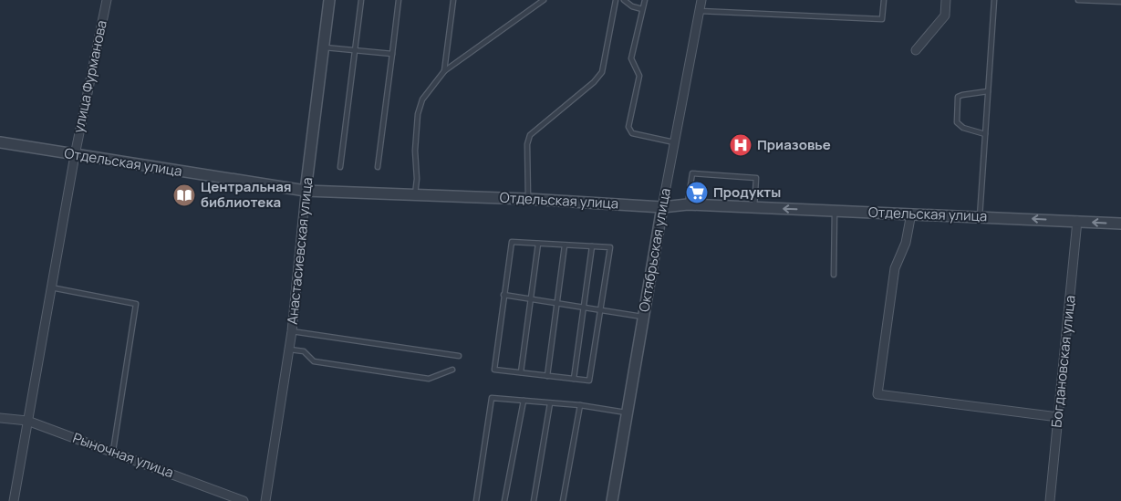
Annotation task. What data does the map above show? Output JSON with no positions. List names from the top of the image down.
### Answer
{
  "streets": {
    "street": [
      "улица Фурманова",
      "Отдельская улица",
      "Октябрьская улица",
      "Анастасиевская улица",
      "Богдановская улица",
      "Рыночная улица"
    ]
  },
  "crossings": [
    ["улица Фурманова", "Отдельская улица"],
    ["улица Фурманова", "Рыночная улица"],
    ["Отдельская улица", "Октябрьская улица"],
    ["Отдельская улица", "Анастасиевская улица"],
    ["Отдельская улица", "Богдановская улица"]
  ],
  "places": {
    "hospital": ["Приазовье"],
    "supermarket": ["Продукты"],
    "library": ["Центральная библиотека"]
  }
}
